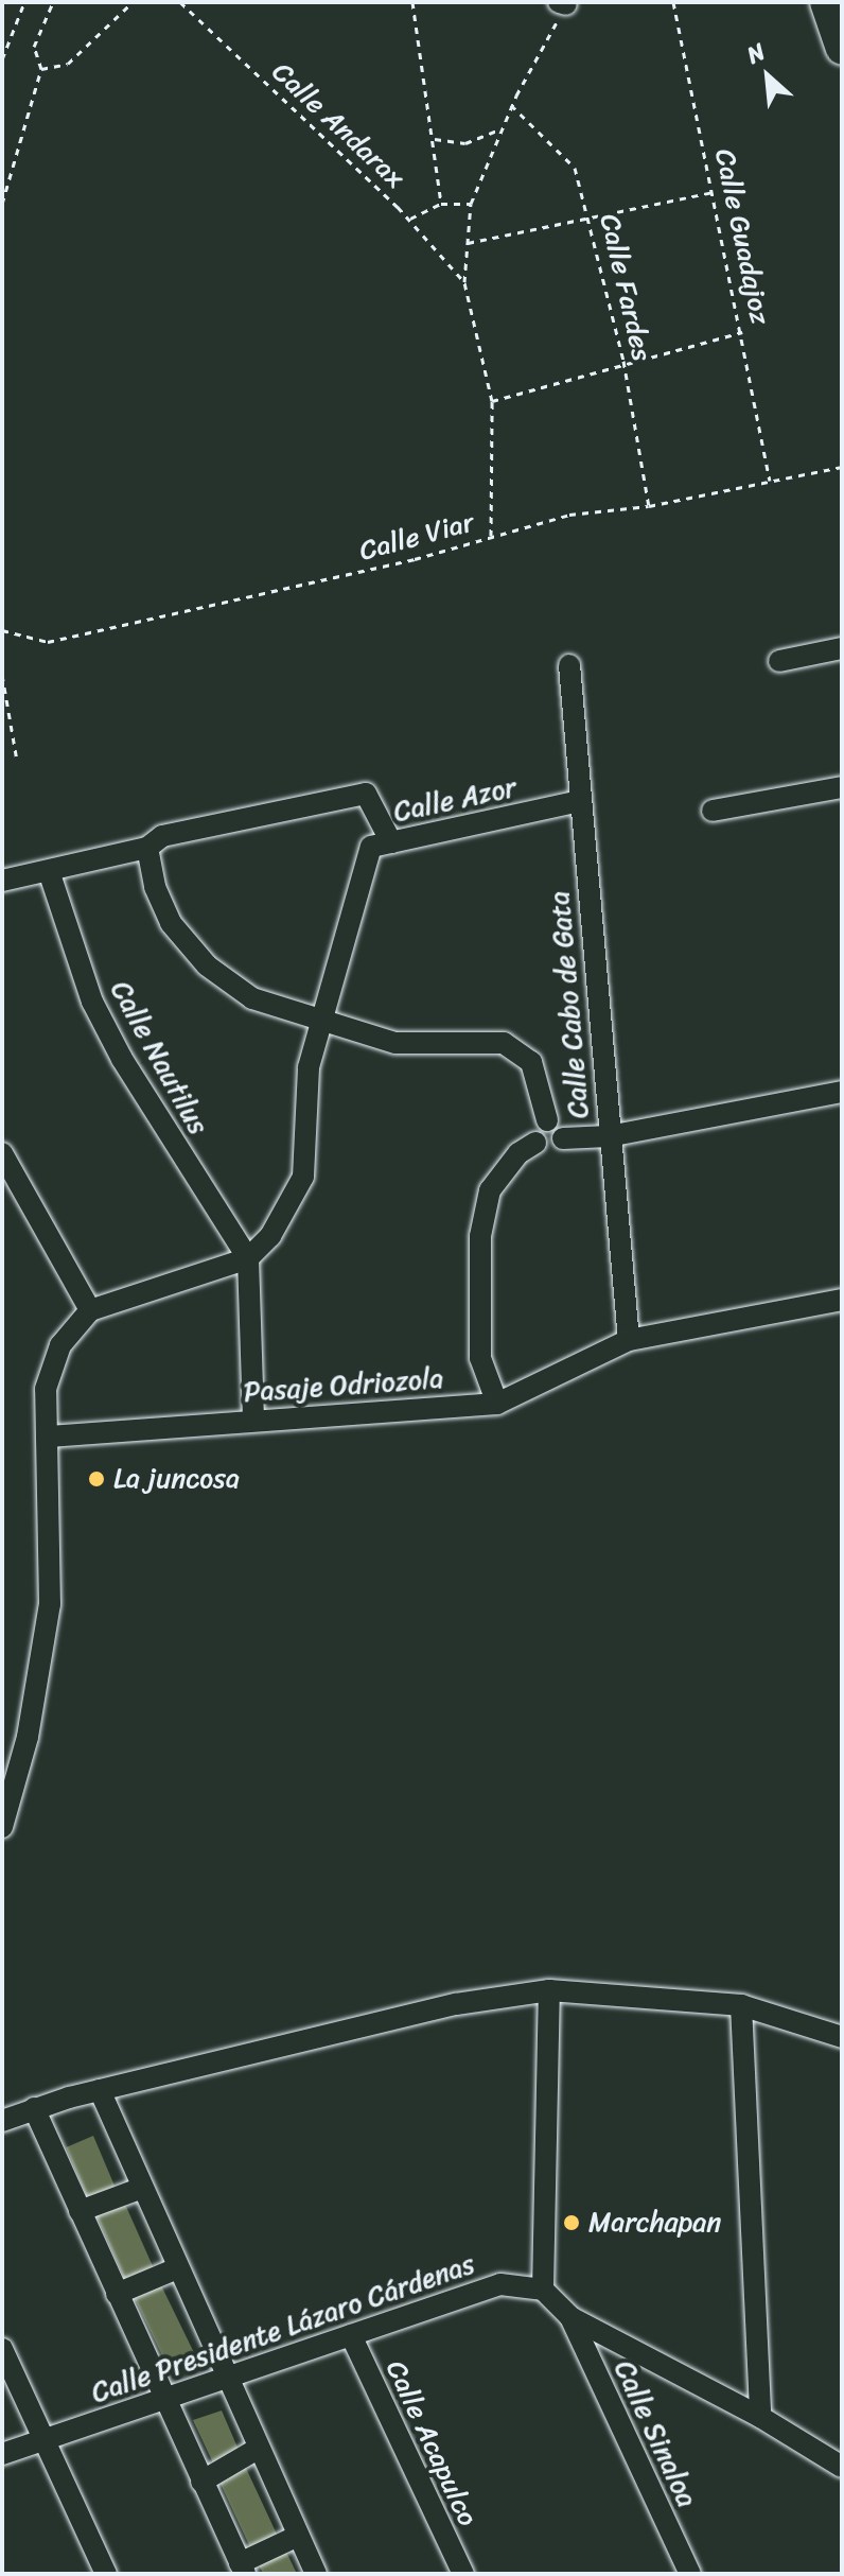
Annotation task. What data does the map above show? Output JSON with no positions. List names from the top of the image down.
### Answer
{
  "streets": {
    "street": [
      "Calle Azor",
      "Calle Cabo de Gata",
      "Calle Nautilus",
      "Pasaje Odriozola",
      "Calle Presidente Lázaro Cárdenas",
      "Calle Sinaloa",
      "Calle Acapulco"
    ],
    "path": [
      "Calle Andarax",
      "Calle Guadajoz",
      "Calle Fardes",
      "Calle Viar"
    ]
  },
  "crossings": [
    ["Calle Guadajoz", "Calle Viar"],
    ["Calle Fardes", "Calle Viar"],
    ["Calle Azor", "Calle Cabo de Gata"],
    ["Calle Cabo de Gata", "Pasaje Odriozola"],
    ["Calle Presidente Lázaro Cárdenas", "Calle Acapulco"]
  ],
  "places": ["La juncosa", "Marchapan"],
  "north": "top left"
}
